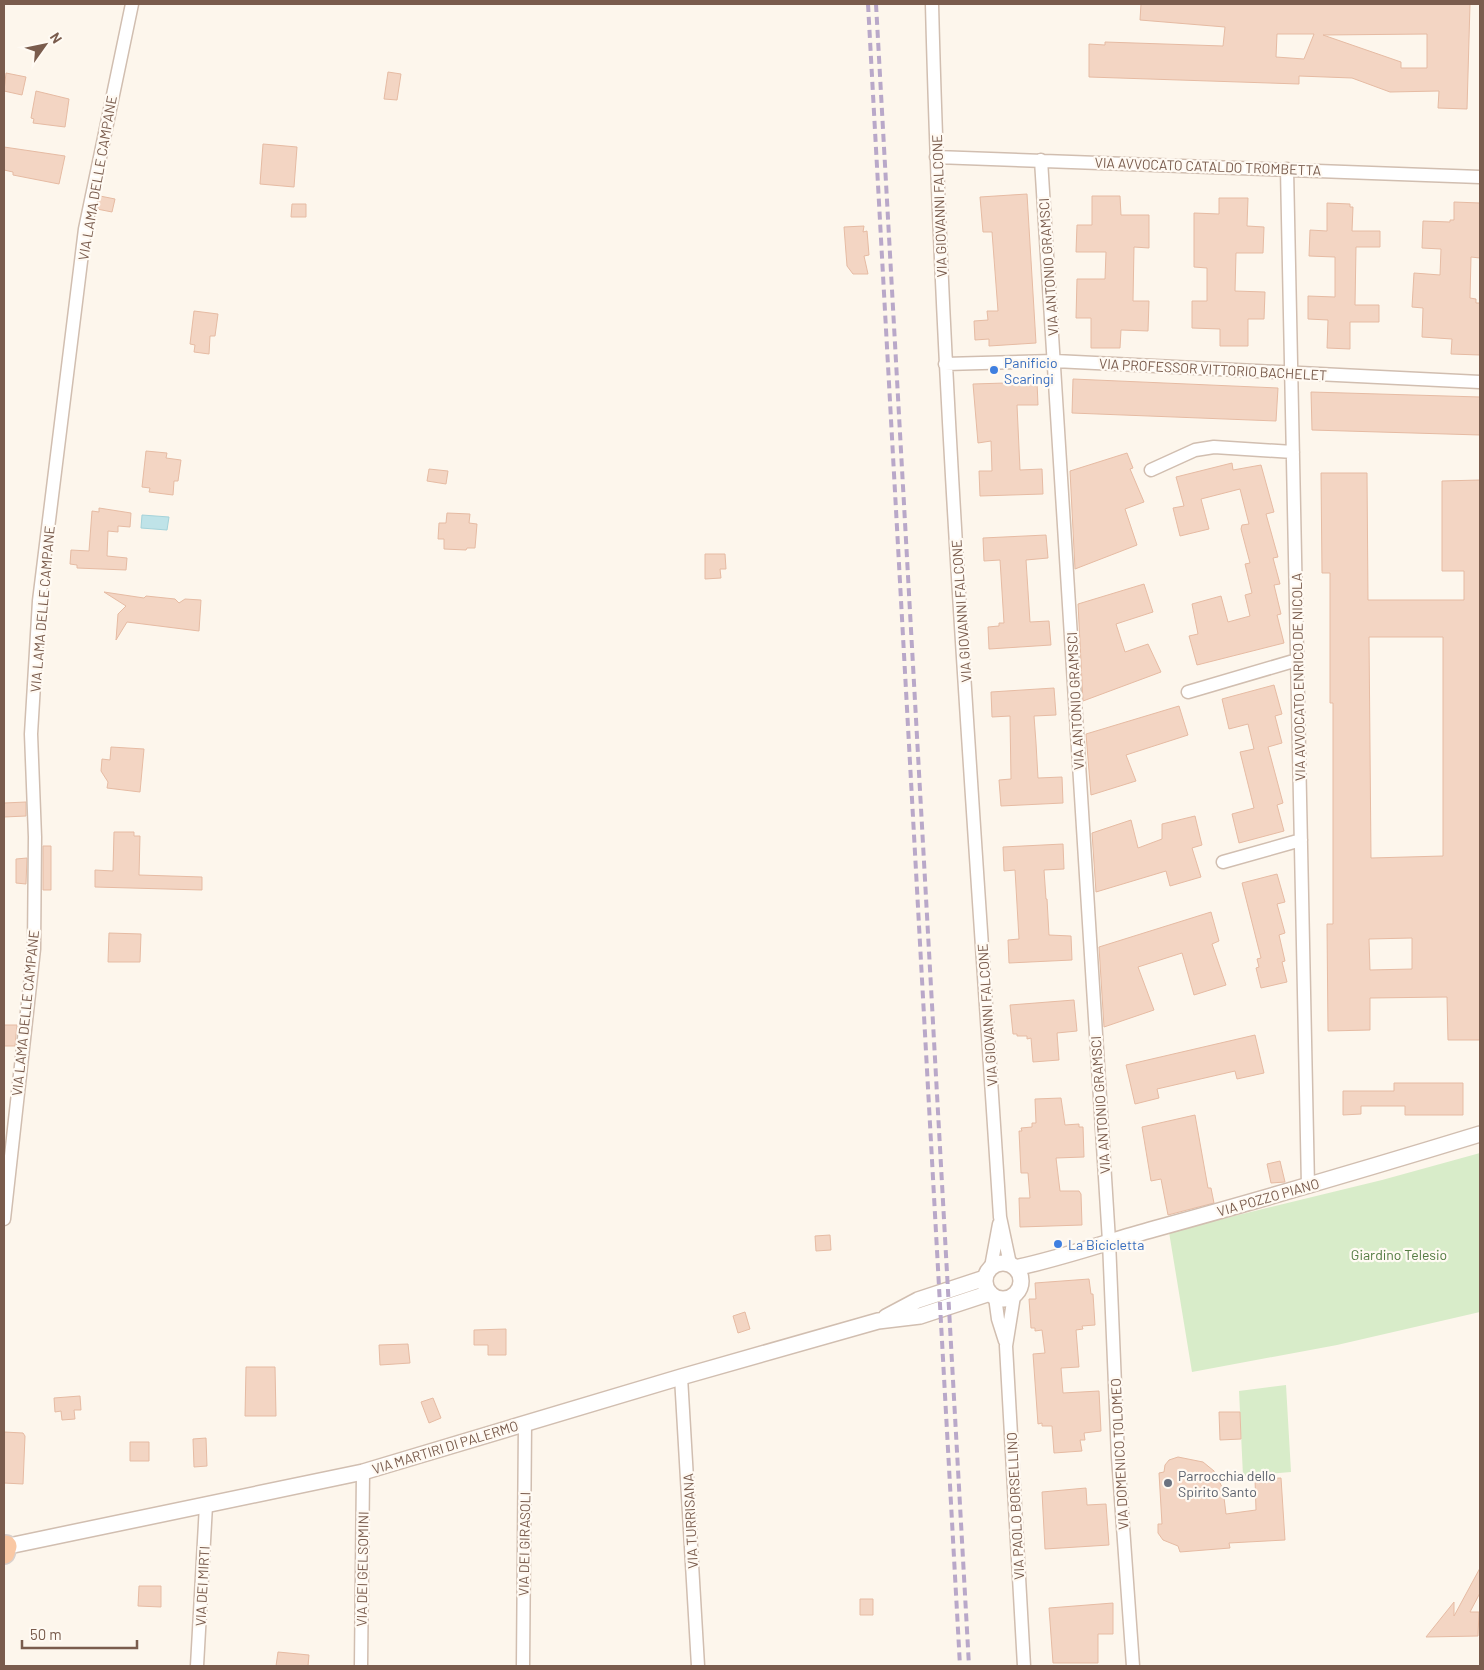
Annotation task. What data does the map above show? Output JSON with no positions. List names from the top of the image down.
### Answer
{
  "streets": {
    "street": [
      "VIA AVVOCATO CATALDO TROMBETTA",
      "VIA LAMA DELLE CAMPANE",
      "VIA GIOVANNI FALCONE",
      "VIA ANTONIO GRAMSCI",
      "VIA PROFESSOR VITTORIO BACHELET",
      "VIA AVVOCATO ENRICO DE NICOLA",
      "VIA POZZO PIANO",
      "VIA MARTIRI DI PALERMO",
      "VIA DOMENICO TOLOMEO",
      "VIA PAOLO BORSELLINO",
      "VIA TURRISANA",
      "VIA DEI GIRASOLI",
      "VIA DEI GELSOMINI",
      "VIA DEI MIRTI"
    ]
  },
  "crossings": [
    ["VIA AVVOCATO CATALDO TROMBETTA", "VIA GIOVANNI FALCONE"],
    ["VIA AVVOCATO CATALDO TROMBETTA", "VIA ANTONIO GRAMSCI"],
    ["VIA AVVOCATO CATALDO TROMBETTA", "VIA AVVOCATO ENRICO DE NICOLA"],
    ["VIA GIOVANNI FALCONE", "VIA PROFESSOR VITTORIO BACHELET"],
    ["VIA GIOVANNI FALCONE", "VIA POZZO PIANO"],
    ["VIA GIOVANNI FALCONE", "VIA PAOLO BORSELLINO"],
    ["VIA ANTONIO GRAMSCI", "VIA PROFESSOR VITTORIO BACHELET"],
    ["VIA ANTONIO GRAMSCI", "VIA POZZO PIANO"],
    ["VIA ANTONIO GRAMSCI", "VIA DOMENICO TOLOMEO"],
    ["VIA PROFESSOR VITTORIO BACHELET", "VIA AVVOCATO ENRICO DE NICOLA"],
    ["VIA AVVOCATO ENRICO DE NICOLA", "VIA POZZO PIANO"],
    ["VIA POZZO PIANO", "VIA MARTIRI DI PALERMO"],
    ["VIA POZZO PIANO", "VIA DOMENICO TOLOMEO"],
    ["VIA POZZO PIANO", "VIA PAOLO BORSELLINO"],
    ["VIA MARTIRI DI PALERMO", "VIA TURRISANA"],
    ["VIA MARTIRI DI PALERMO", "VIA DEI GIRASOLI"],
    ["VIA MARTIRI DI PALERMO", "VIA DEI GELSOMINI"],
    ["VIA MARTIRI DI PALERMO", "VIA DEI MIRTI"]
  ],
  "parks": ["Giardino Telesio"],
  "places": ["Panificio Scaringi", "La Bicicletta", "Parrocchia dello Spirito Santo"],
  "scale_bar": "50 m",
  "north": "top right"
}
